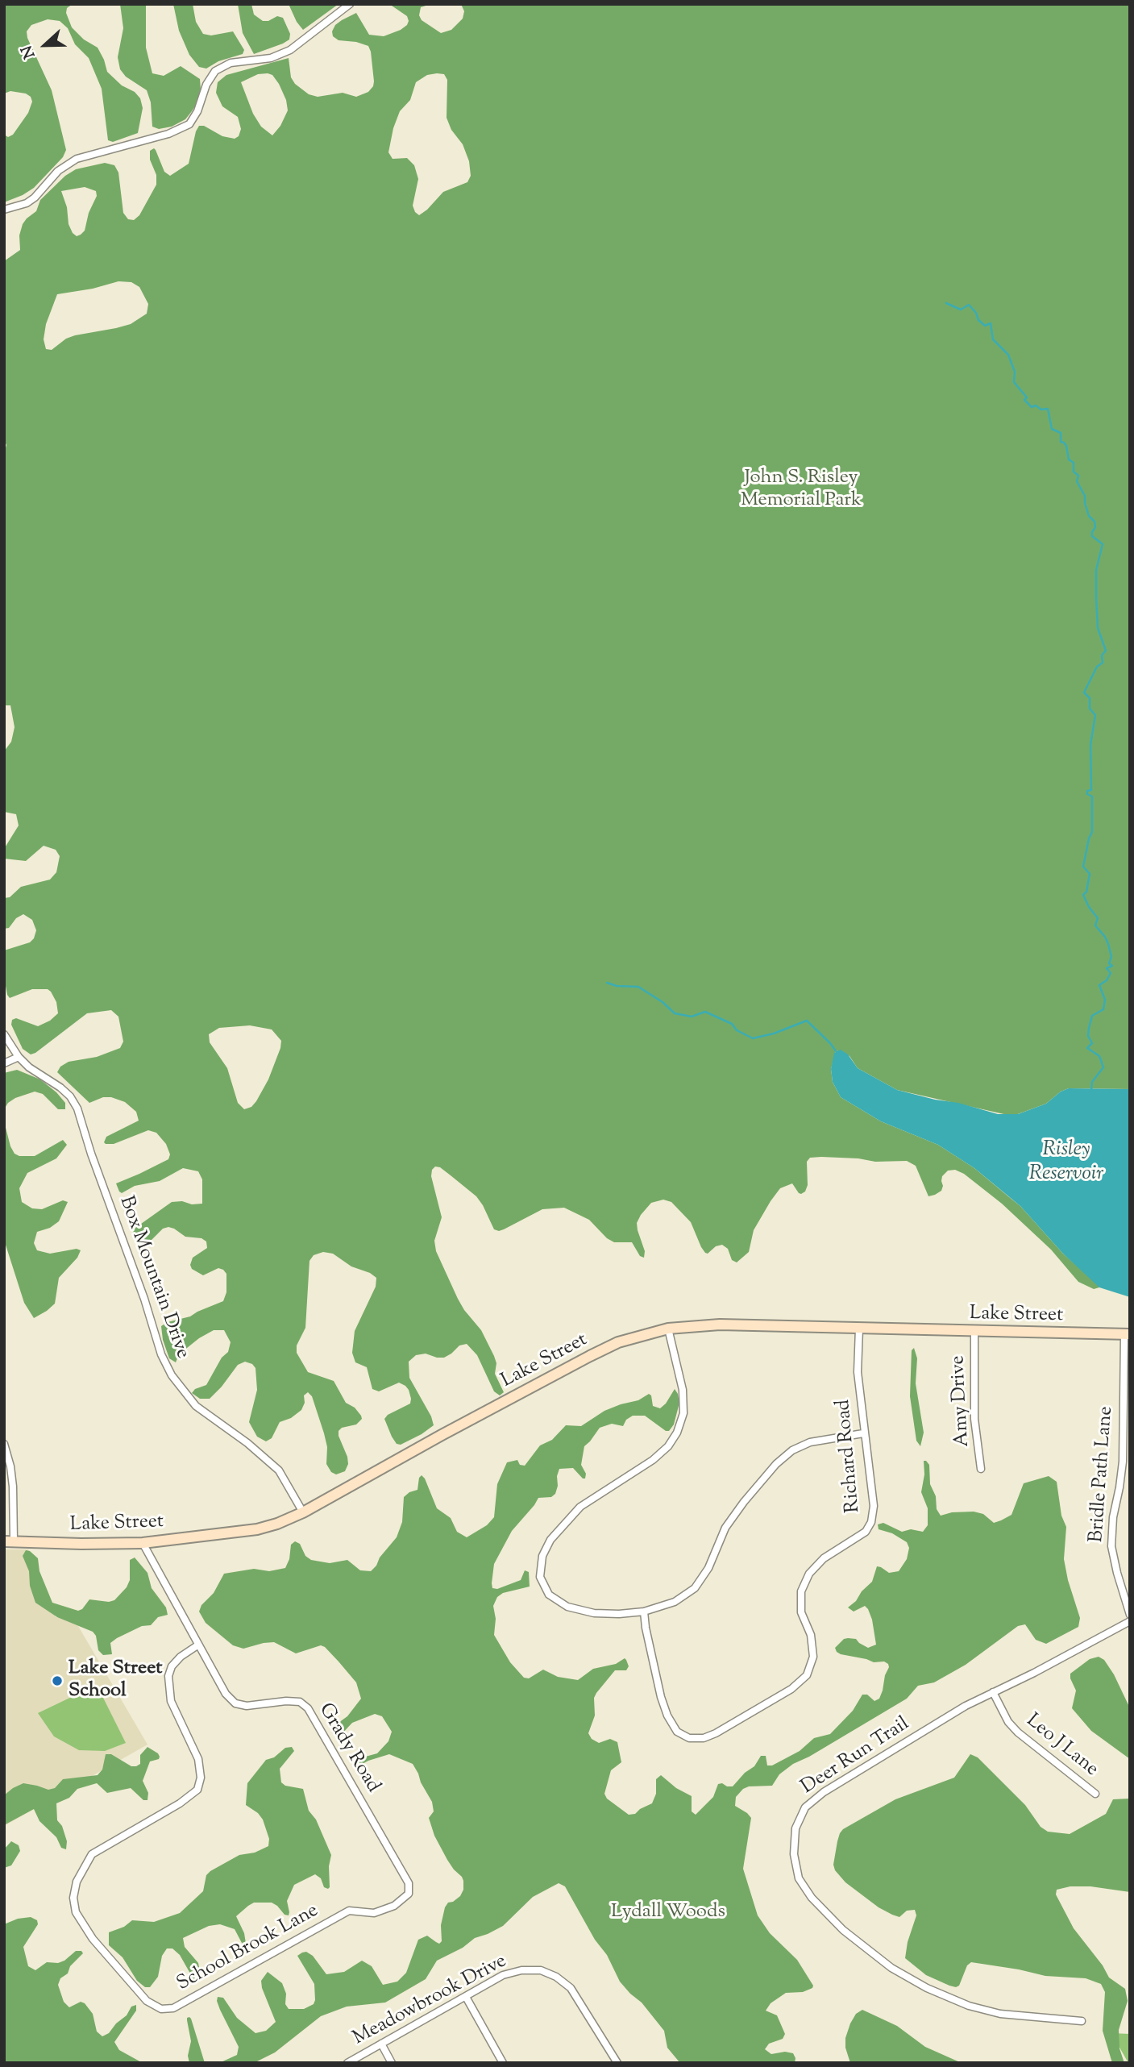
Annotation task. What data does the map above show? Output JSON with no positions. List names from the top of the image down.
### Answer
{
  "streets": {
    "main road": ["Lake Street"],
    "street": [
      "Box Mountain Drive",
      "Amy Drive",
      "Richard Road",
      "Bridle Path Lane",
      "Leo J Lane",
      "Grady Road",
      "Deer Run Trail",
      "School Brook Lane",
      "Meadowbrook Drive"
    ]
  },
  "crossings": [
    ["Box Mountain Drive", "Lake Street"],
    ["Lake Street", "Amy Drive"],
    ["Lake Street", "Richard Road"],
    ["Lake Street", "Bridle Path Lane"],
    ["Lake Street", "Grady Road"],
    ["Leo J Lane", "Deer Run Trail"],
    ["Grady Road", "School Brook Lane"]
  ],
  "water": ["Risley Reservoir"],
  "parks": ["John S. Risley Memorial Park", "Lydall Woods"],
  "places": ["Lake Street School"],
  "north": "left"
}
